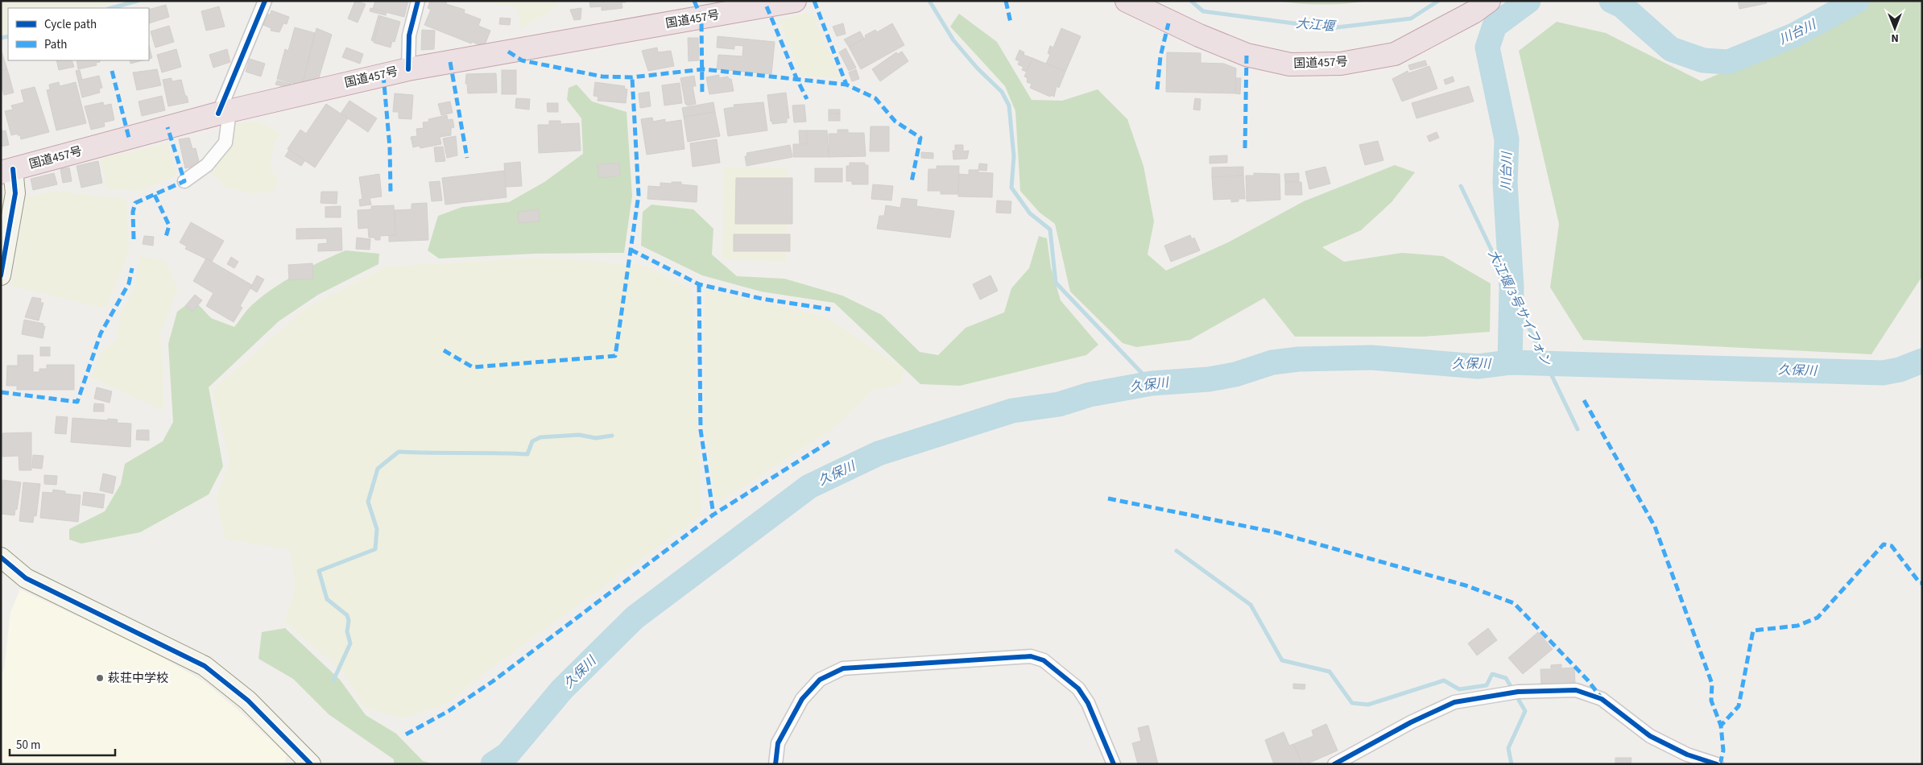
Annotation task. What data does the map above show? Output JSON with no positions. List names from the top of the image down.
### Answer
{
  "streets": {
    "highway": ["国道457号"]
  },
  "water": [
    "大江堰",
    "川台川",
    "大江堰/3号サイフォン",
    "久保川"
  ],
  "places": ["萩荘中学校"],
  "legend": ["Cycle path", "Path"],
  "scale_bar": "50 m",
  "north": "bottom"
}
